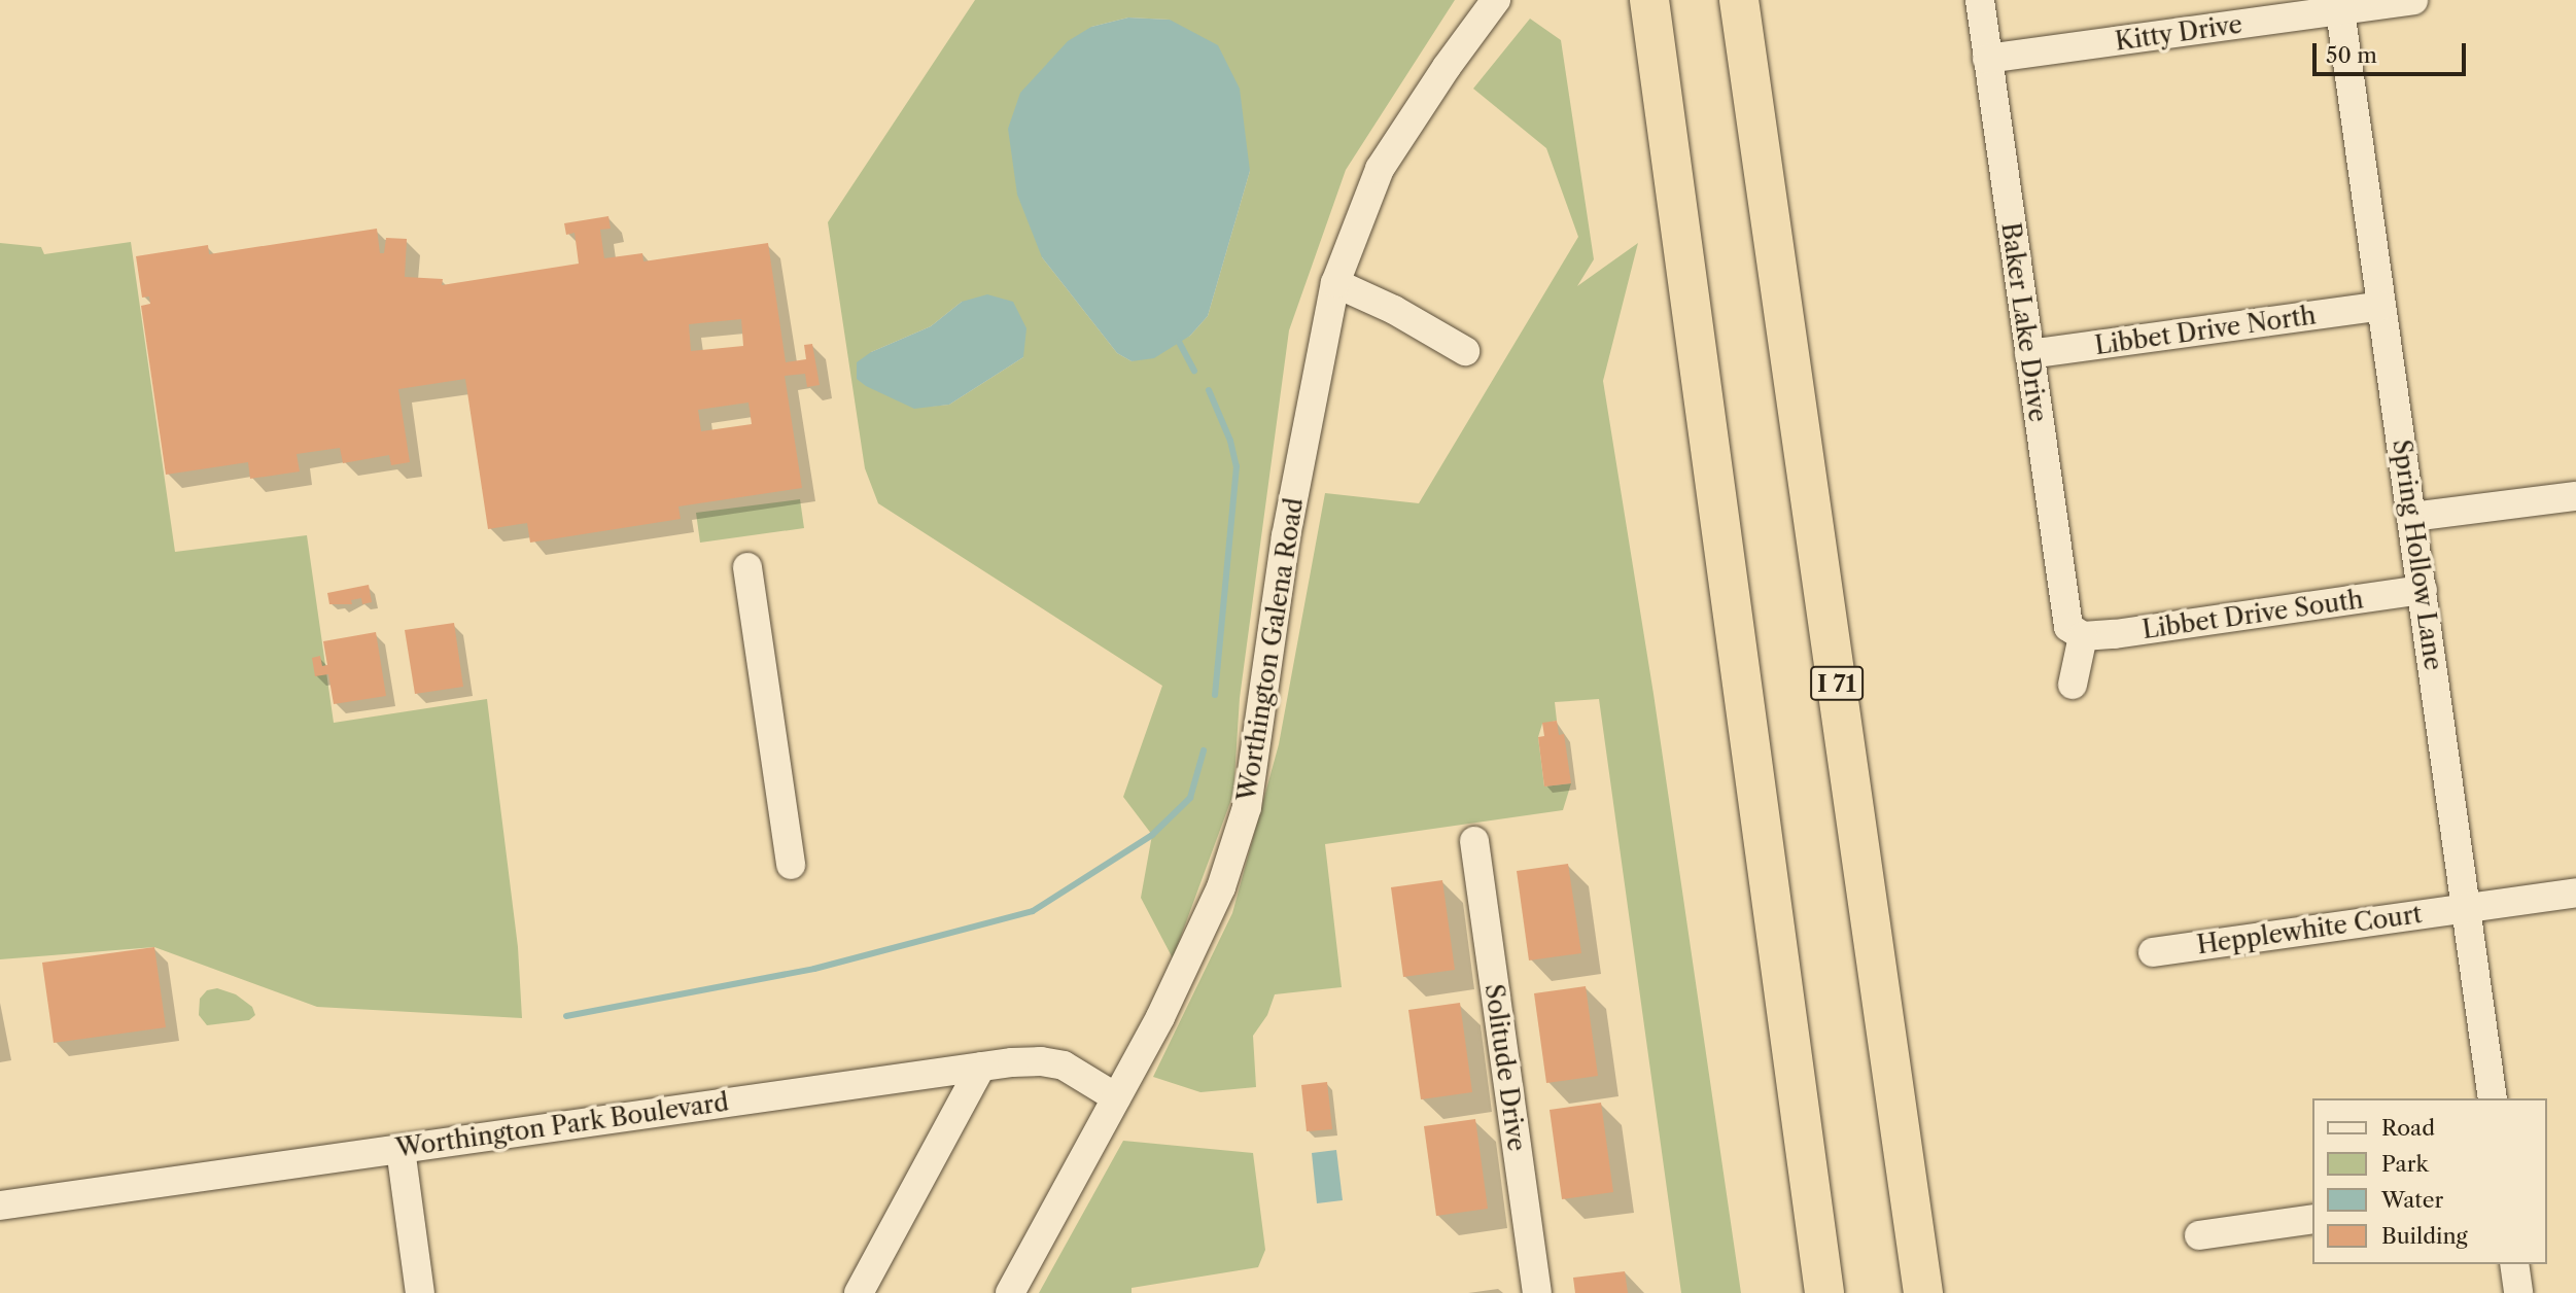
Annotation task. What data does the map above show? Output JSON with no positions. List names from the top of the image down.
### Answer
{
  "streets": {
    "highway": ["I 71"],
    "street": [
      "Kitty Drive",
      "Baker Lake Drive",
      "Libbet Drive North",
      "Spring Hollow Lane",
      "Libbet Drive South",
      "Worthington Galena Road",
      "Hepplewhite Court",
      "Solitude Drive",
      "Worthington Park Boulevard"
    ]
  },
  "crossings": [
    ["Kitty Drive", "Baker Lake Drive"],
    ["Kitty Drive", "Spring Hollow Lane"],
    ["Baker Lake Drive", "Libbet Drive North"],
    ["Baker Lake Drive", "Libbet Drive South"],
    ["Libbet Drive North", "Spring Hollow Lane"],
    ["Spring Hollow Lane", "Libbet Drive South"],
    ["Spring Hollow Lane", "Hepplewhite Court"],
    ["Worthington Galena Road", "Worthington Park Boulevard"]
  ],
  "legend": [
    "Road",
    "Park",
    "Water",
    "Building"
  ],
  "scale_bar": "50 m"
}
